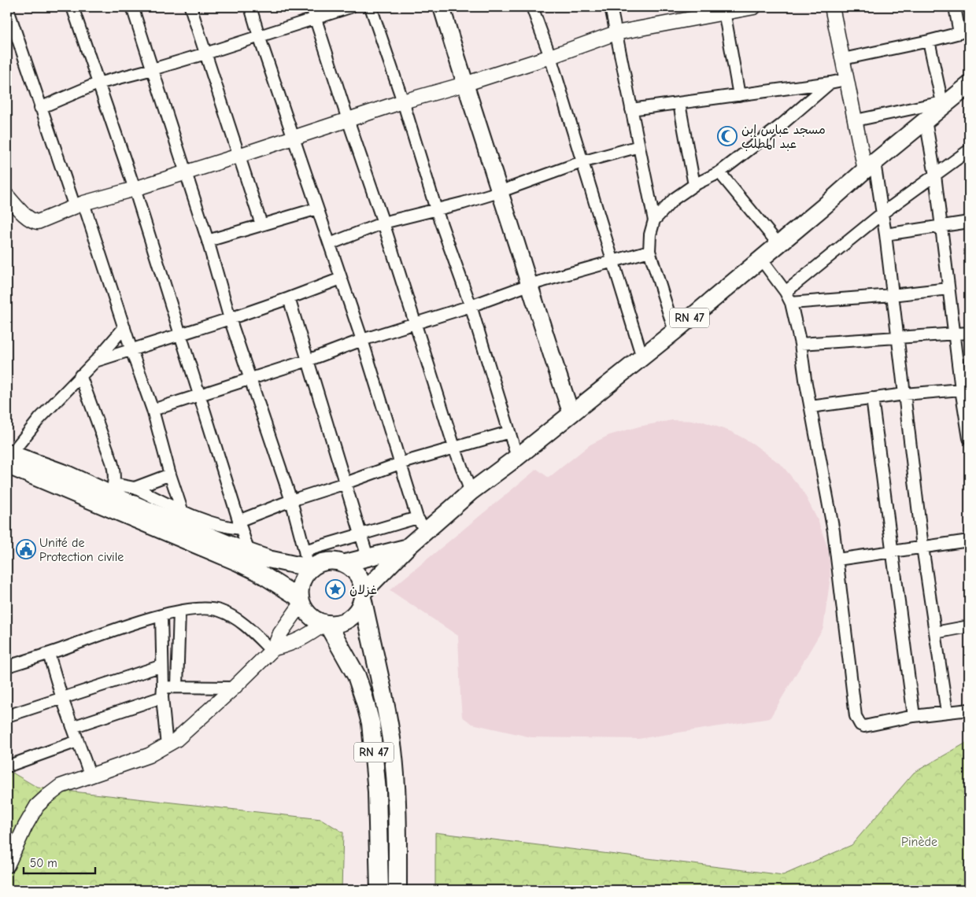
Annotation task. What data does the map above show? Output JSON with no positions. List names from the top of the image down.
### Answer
{
  "streets": {
    "highway": ["RN 47"]
  },
  "parks": ["Pinède"],
  "places": {
    "mosque": ["مسجد عباس إبن عبد المطلب"],
    "public building": ["Unité de Protection civile"],
    "place": ["غزلان"]
  },
  "scale_bar": "50 m"
}
